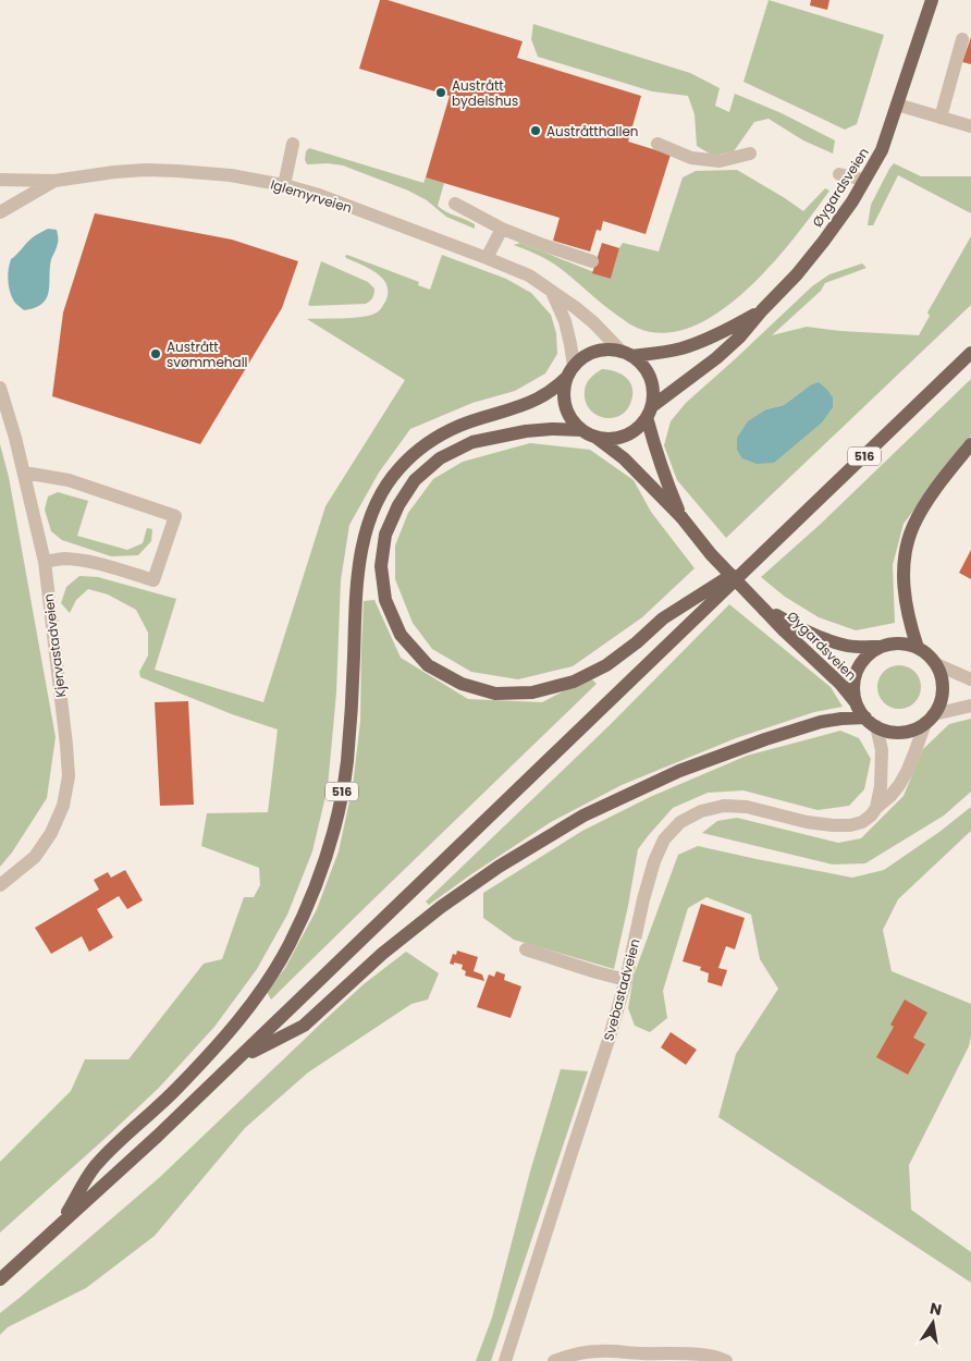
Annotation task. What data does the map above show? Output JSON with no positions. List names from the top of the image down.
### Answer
{
  "streets": {
    "main road": ["Øygardsveien", "516"],
    "street": ["Iglemyrveien", "Kjervastadveien", "Svebastadveien"]
  },
  "crossings": [
    ["Øygardsveien", "Iglemyrveien"],
    ["Øygardsveien", "516"],
    ["Øygardsveien", "Svebastadveien"],
    ["Iglemyrveien", "516"],
    ["516", "Svebastadveien"]
  ],
  "places": ["Austrått bydelshus", "Austråtthallen", "Austrått svømmehall"],
  "north": "top"
}
